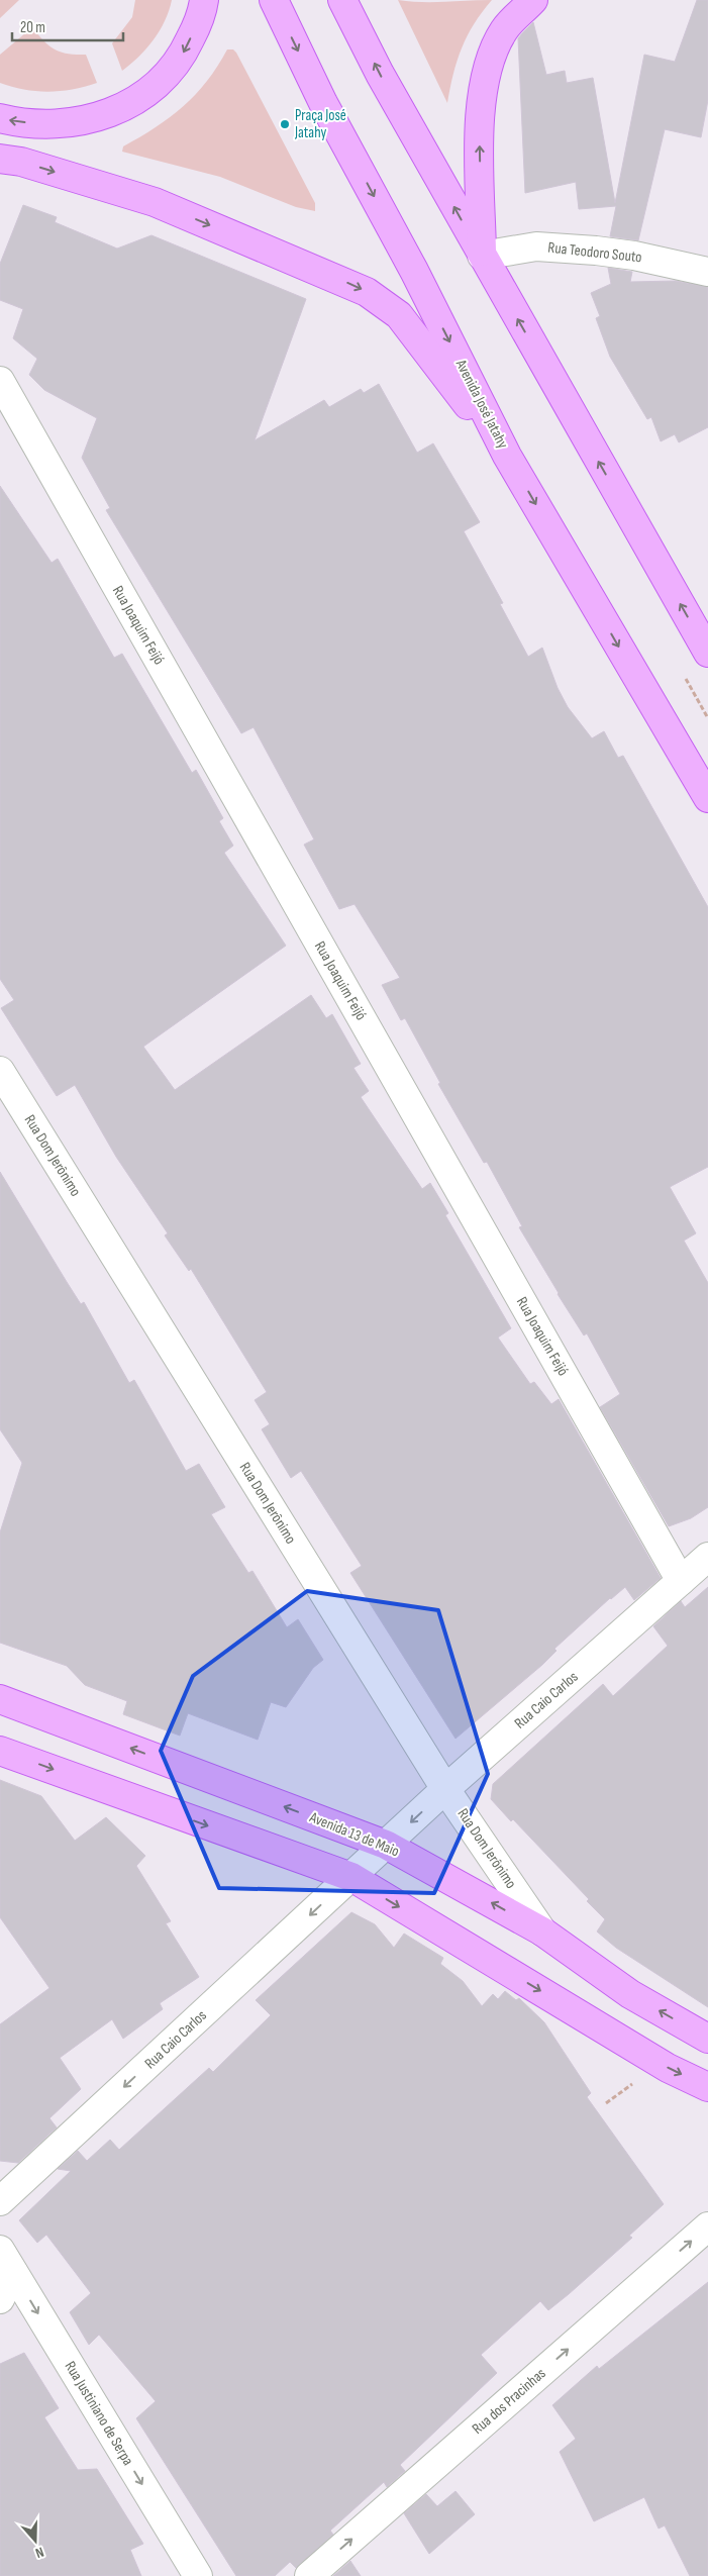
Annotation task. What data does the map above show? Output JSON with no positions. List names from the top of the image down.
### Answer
{
  "streets": {
    "main road": ["Avenida José Jatahy", "Avenida 13 de Maio"],
    "street": [
      "Rua Teodoro Souto",
      "Rua Joaquim Feijó",
      "Rua Dom Jerônimo",
      "Rua Caio Carlos",
      "Rua dos Pracinhas",
      "Rua Justiniano de Serpa"
    ]
  },
  "crossings": [
    ["Rua Joaquim Feijó", "Rua Caio Carlos"],
    ["Rua Dom Jerônimo", "Rua Caio Carlos"],
    ["Rua Dom Jerônimo", "Avenida 13 de Maio"],
    ["Rua Caio Carlos", "Avenida 13 de Maio"]
  ],
  "one_way": ["Rua Caio Carlos", "Rua dos Pracinhas", "Rua Justiniano de Serpa"],
  "places": ["Praça José Jatahy"],
  "scale_bar": "20 m",
  "north": "bottom"
}
